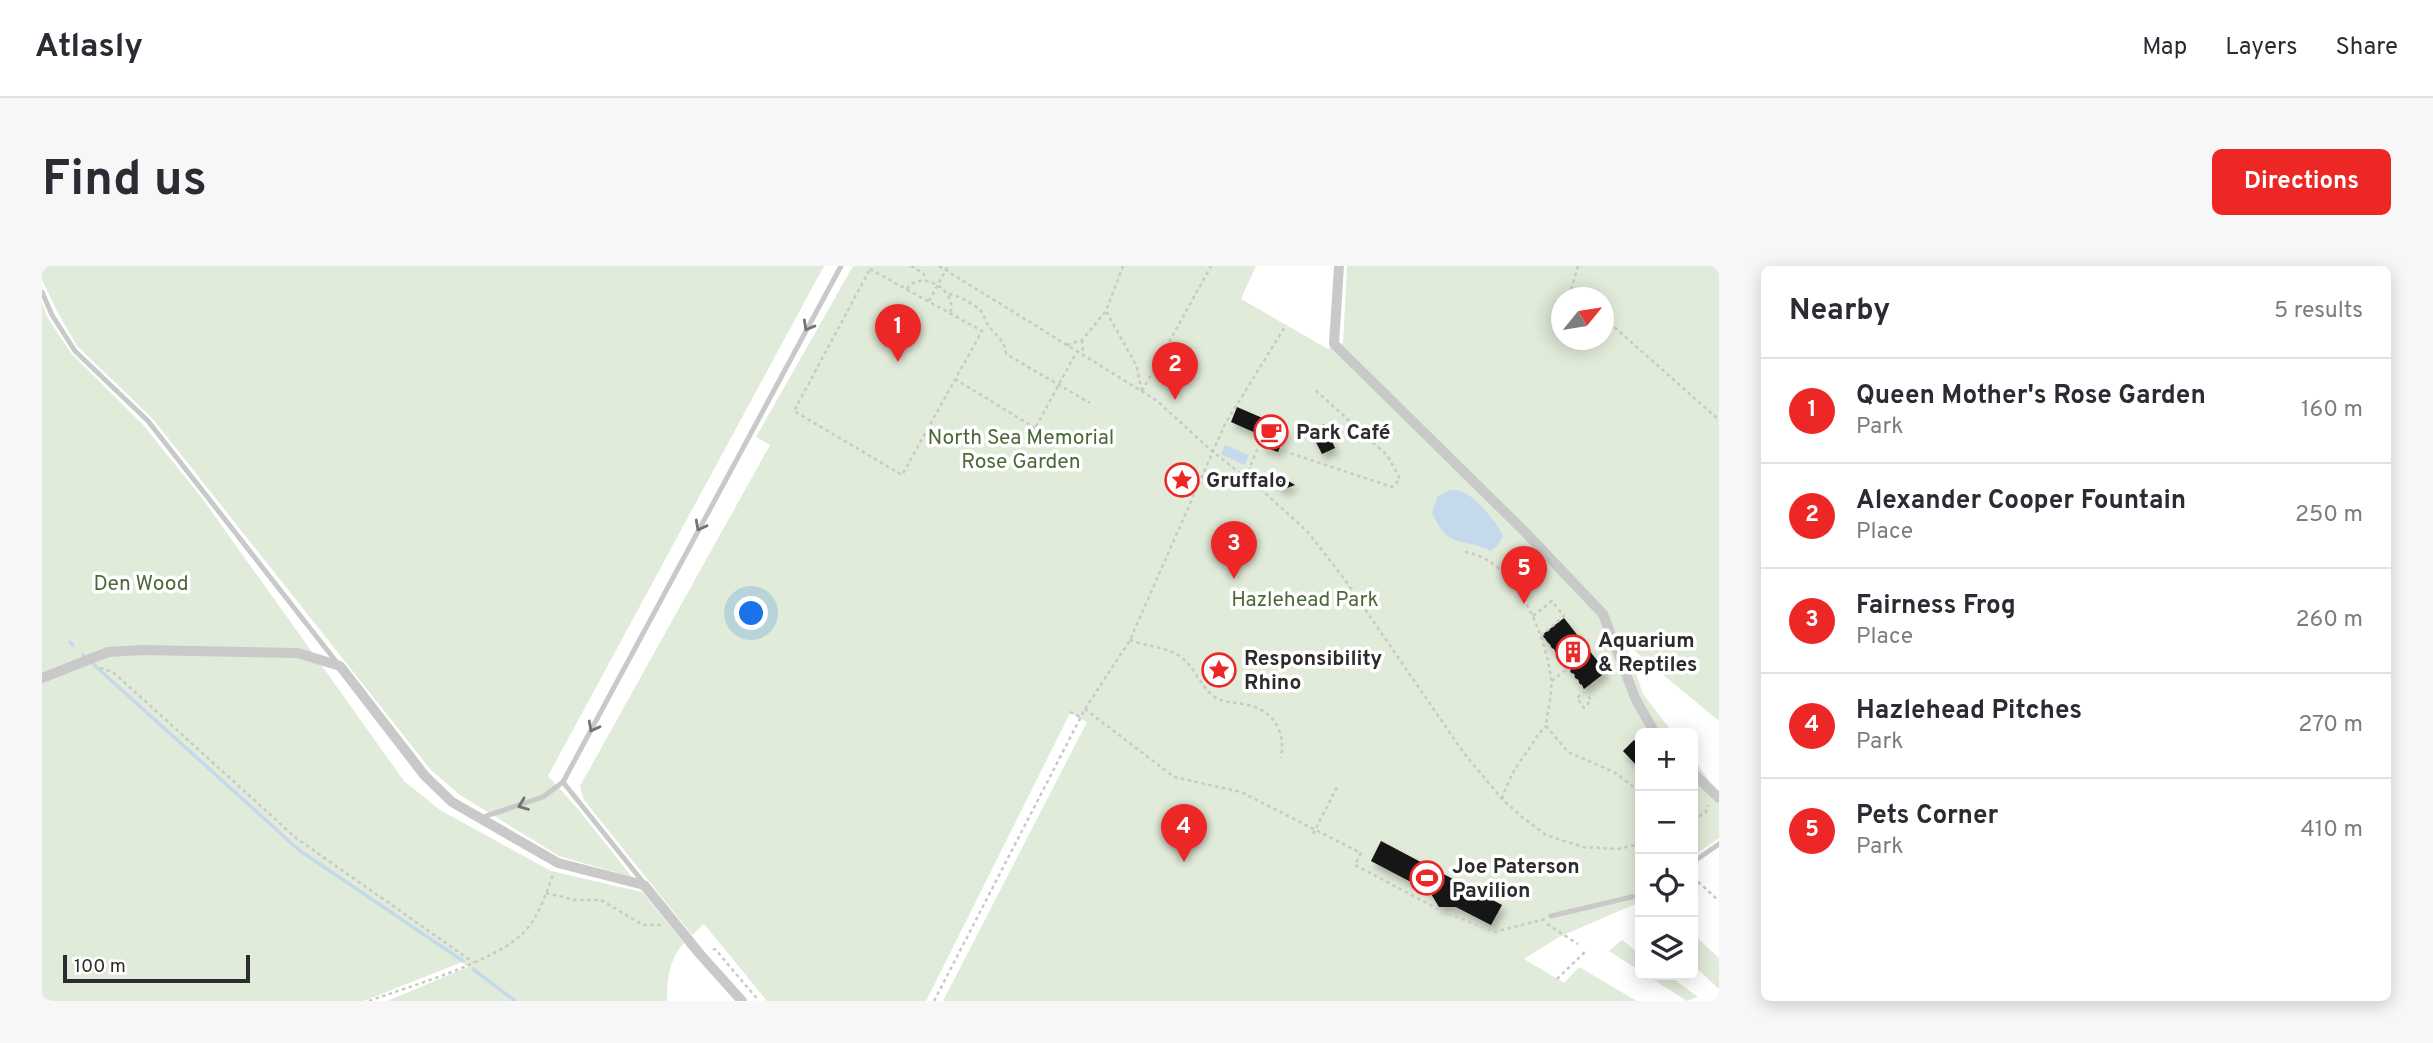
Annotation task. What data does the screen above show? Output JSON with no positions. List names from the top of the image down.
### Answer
{
  "parks": ["North Sea Memorial Rose Garden", "Den Wood", "Hazlehead Park"],
  "places": {
    "cafe": ["Park Café"],
    "place": ["Gruffalo", "Responsibility Rhino"],
    "building": ["Aquarium & Reptiles"],
    "sports": ["Joe Paterson Pavilion"]
  },
  "scale_bar": "100 m",
  "north": "top right",
  "page": {
    "header": "Atlasly",
    "nav": ["Map", "Layers", "Share"],
    "buttons": "Directions",
    "title": "Find us",
    "heading": ["Nearby", "5 results"],
    "pins": [
      "1",
      "2",
      "3",
      "5",
      "4"
    ],
    "list": [
      {
        "mark": "1",
        "name": "Queen Mother's Rose Garden",
        "note": "Park",
        "value": "160 m"
      },
      {
        "mark": "2",
        "name": "Alexander Cooper Fountain",
        "note": "Place",
        "value": "250 m"
      },
      {
        "mark": "3",
        "name": "Fairness Frog",
        "note": "Place",
        "value": "260 m"
      },
      {
        "mark": "4",
        "name": "Hazlehead Pitches",
        "note": "Park",
        "value": "270 m"
      },
      {
        "mark": "5",
        "name": "Pets Corner",
        "note": "Park",
        "value": "410 m"
      }
    ],
    "map_buttons": ["+", "−"],
    "scale": "100 m"
  }
}
